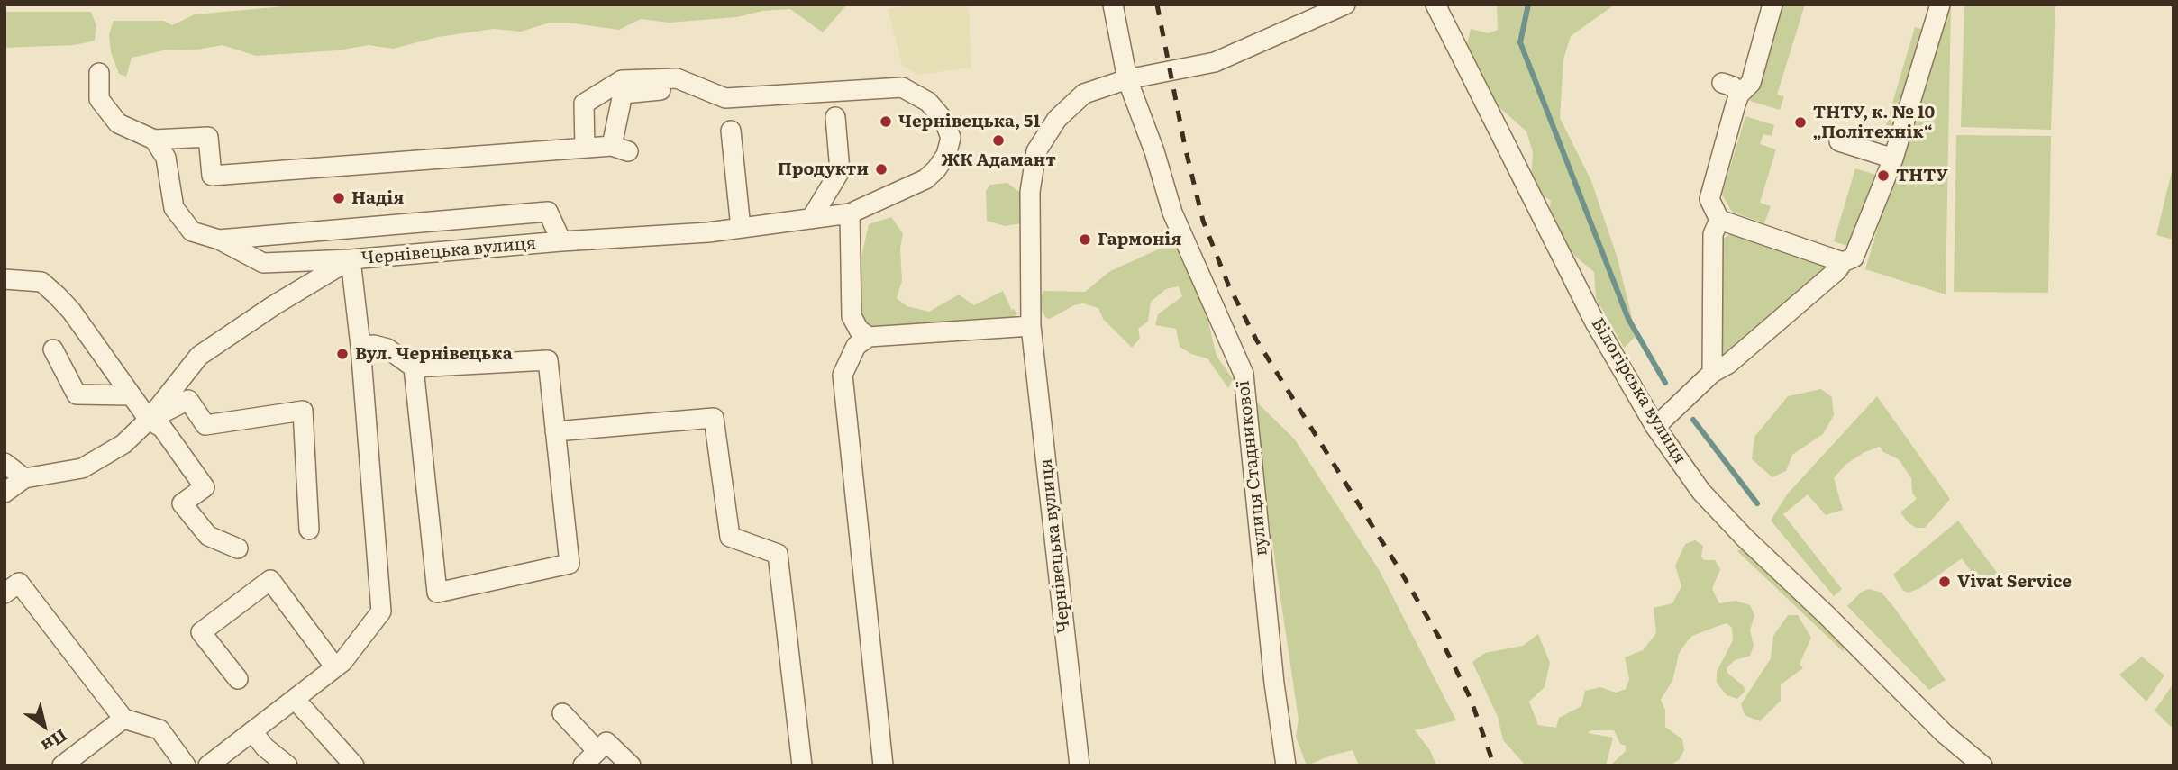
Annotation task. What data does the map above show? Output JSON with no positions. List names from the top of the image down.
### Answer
{
  "streets": {
    "street": ["Чернівецька вулиця", "Білогірська вулиця", "вулиця Стадникової"]
  },
  "crossings": [
    ["Чернівецька вулиця", "вулиця Стадникової"]
  ],
  "places": [
    "Чернівецька, 51",
    "ТНТУ, к. № 10 „Політехнік“",
    "ЖК Адамант",
    "Продукти",
    "ТНТУ",
    "Надія",
    "Гармонія",
    "Вул. Чернівецька",
    "Vivat Service"
  ],
  "north": "bottom right"
}
